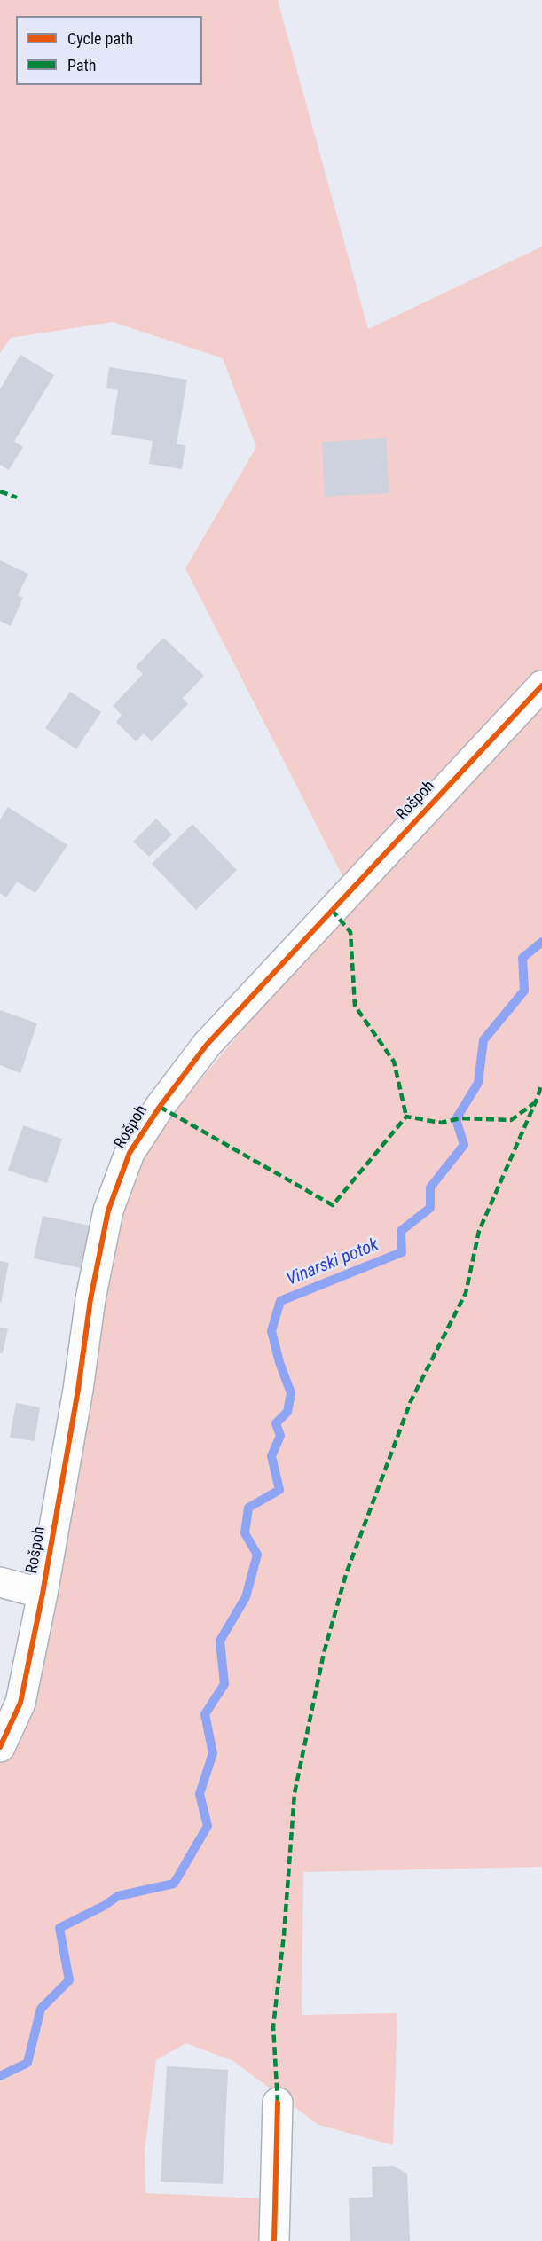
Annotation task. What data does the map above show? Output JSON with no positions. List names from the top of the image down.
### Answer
{
  "streets": {
    "street": ["Rošpoh"]
  },
  "water": ["Vinarski potok"],
  "legend": ["Cycle path", "Path"]
}
